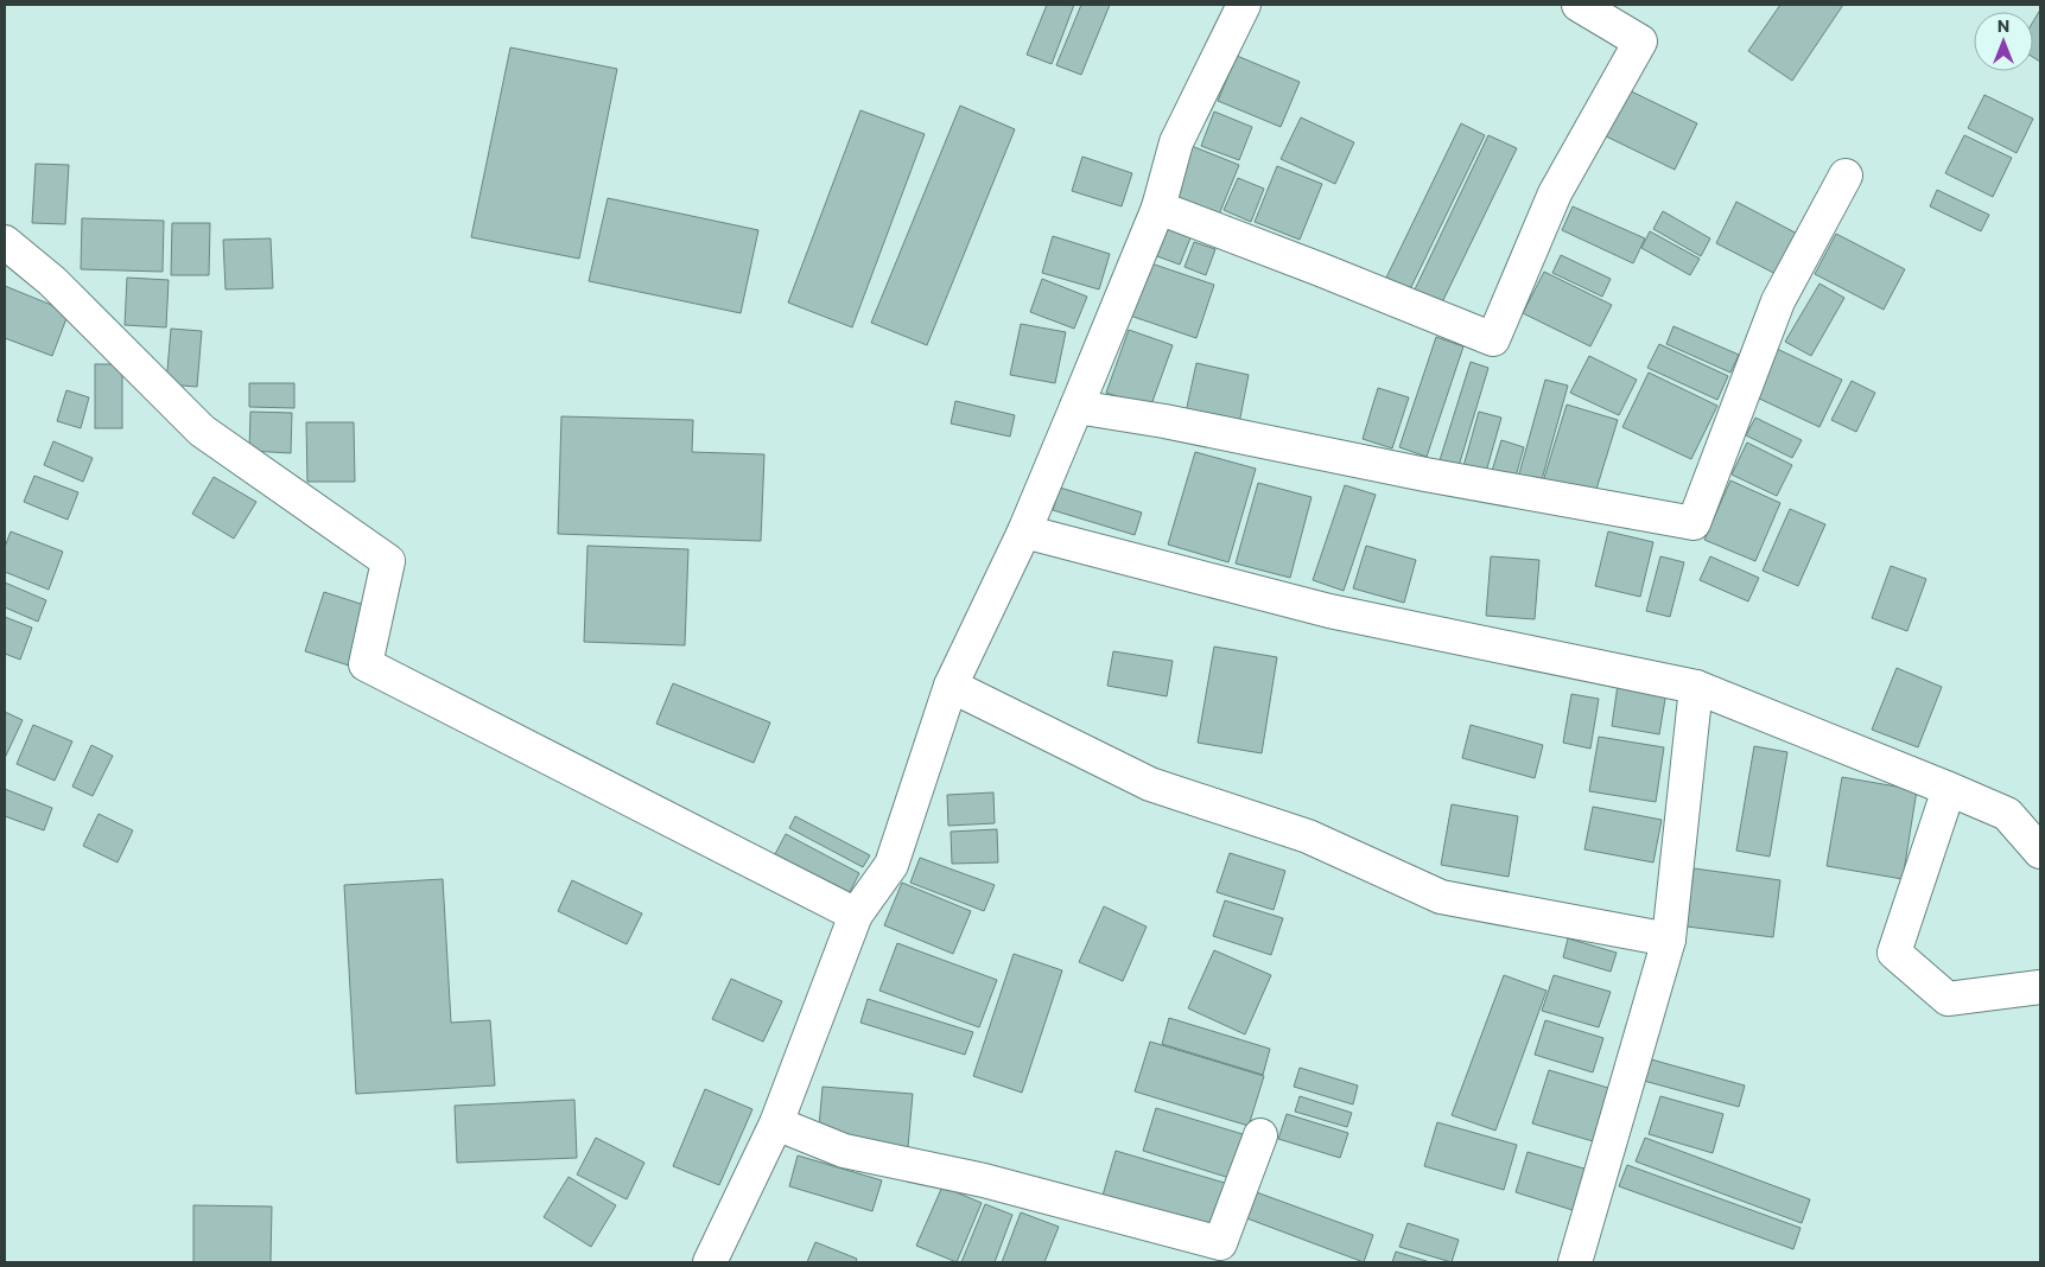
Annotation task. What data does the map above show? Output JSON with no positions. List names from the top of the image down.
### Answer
{
  "north": "top"
}
